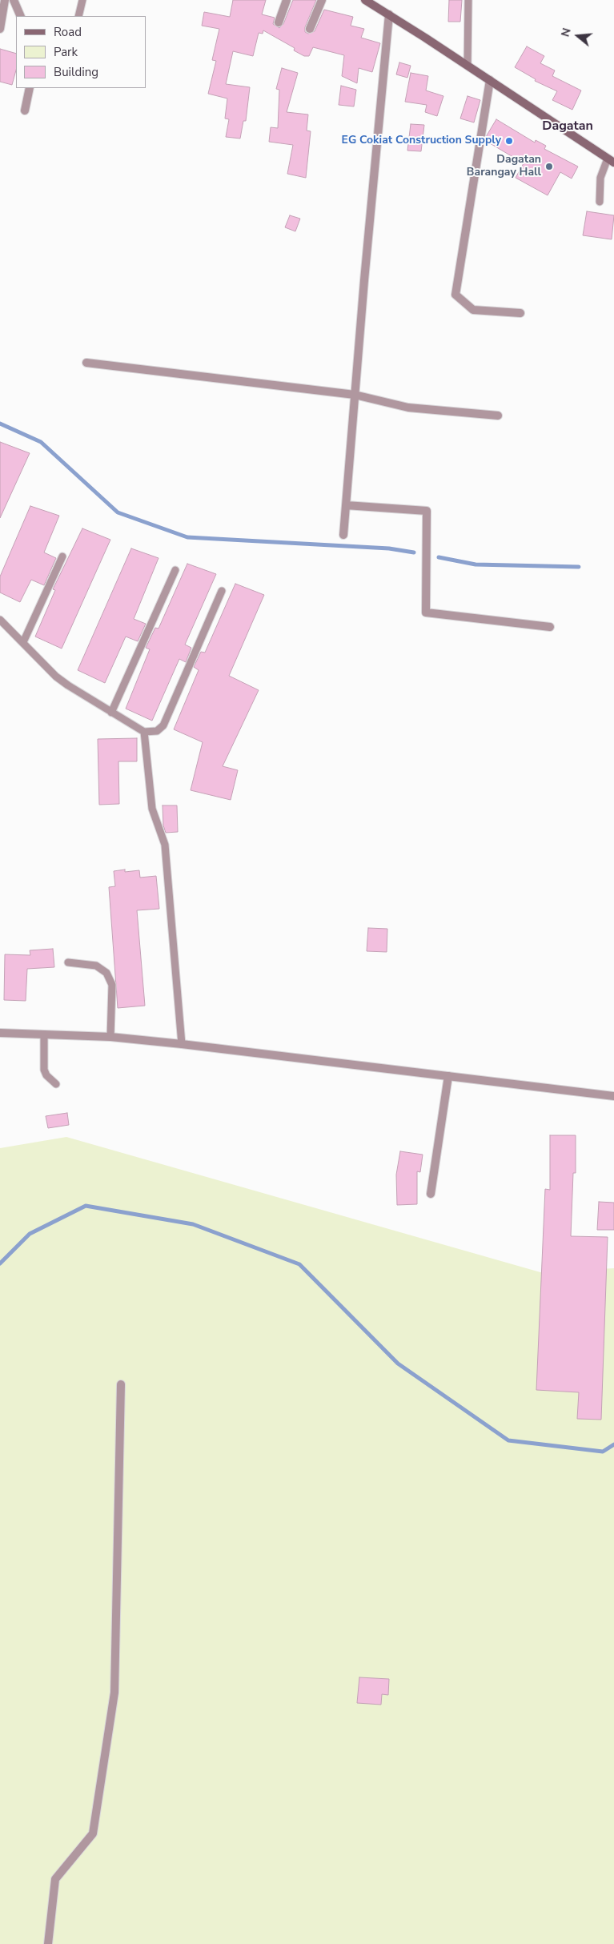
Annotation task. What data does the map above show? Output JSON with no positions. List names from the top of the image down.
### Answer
{
  "districts": ["Dagatan"],
  "places": ["EG Cokiat Construction Supply", "Dagatan Barangay Hall"],
  "legend": ["Road", "Park", "Building"],
  "north": "left"
}
